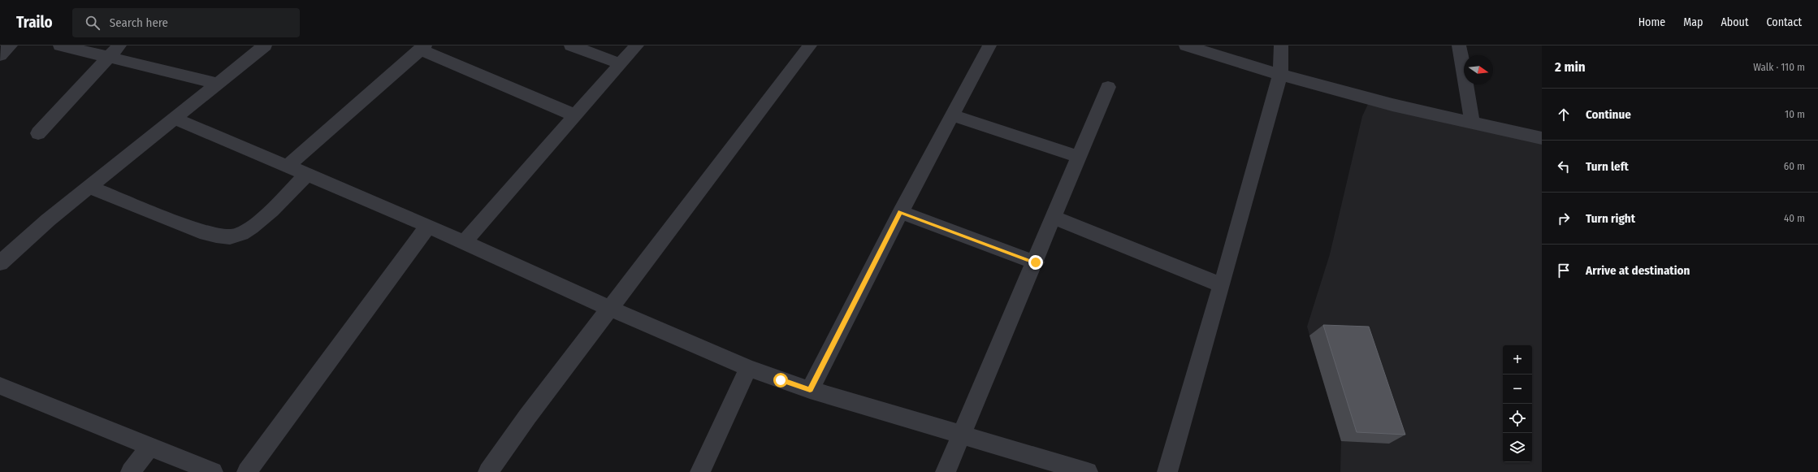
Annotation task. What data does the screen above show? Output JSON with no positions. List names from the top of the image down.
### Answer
{
  "north": "right",
  "page": {
    "header": "Trailo",
    "search": "Search here",
    "nav": [
      "Home",
      "Map",
      "About",
      "Contact"
    ],
    "heading": ["2 min", "Walk · 110 m"],
    "list": [
      ["Continue", "10 m"],
      ["Turn left", "60 m"],
      ["Turn right", "40 m"],
      "Arrive at destination"
    ],
    "map_buttons": ["+", "−"]
  }
}
